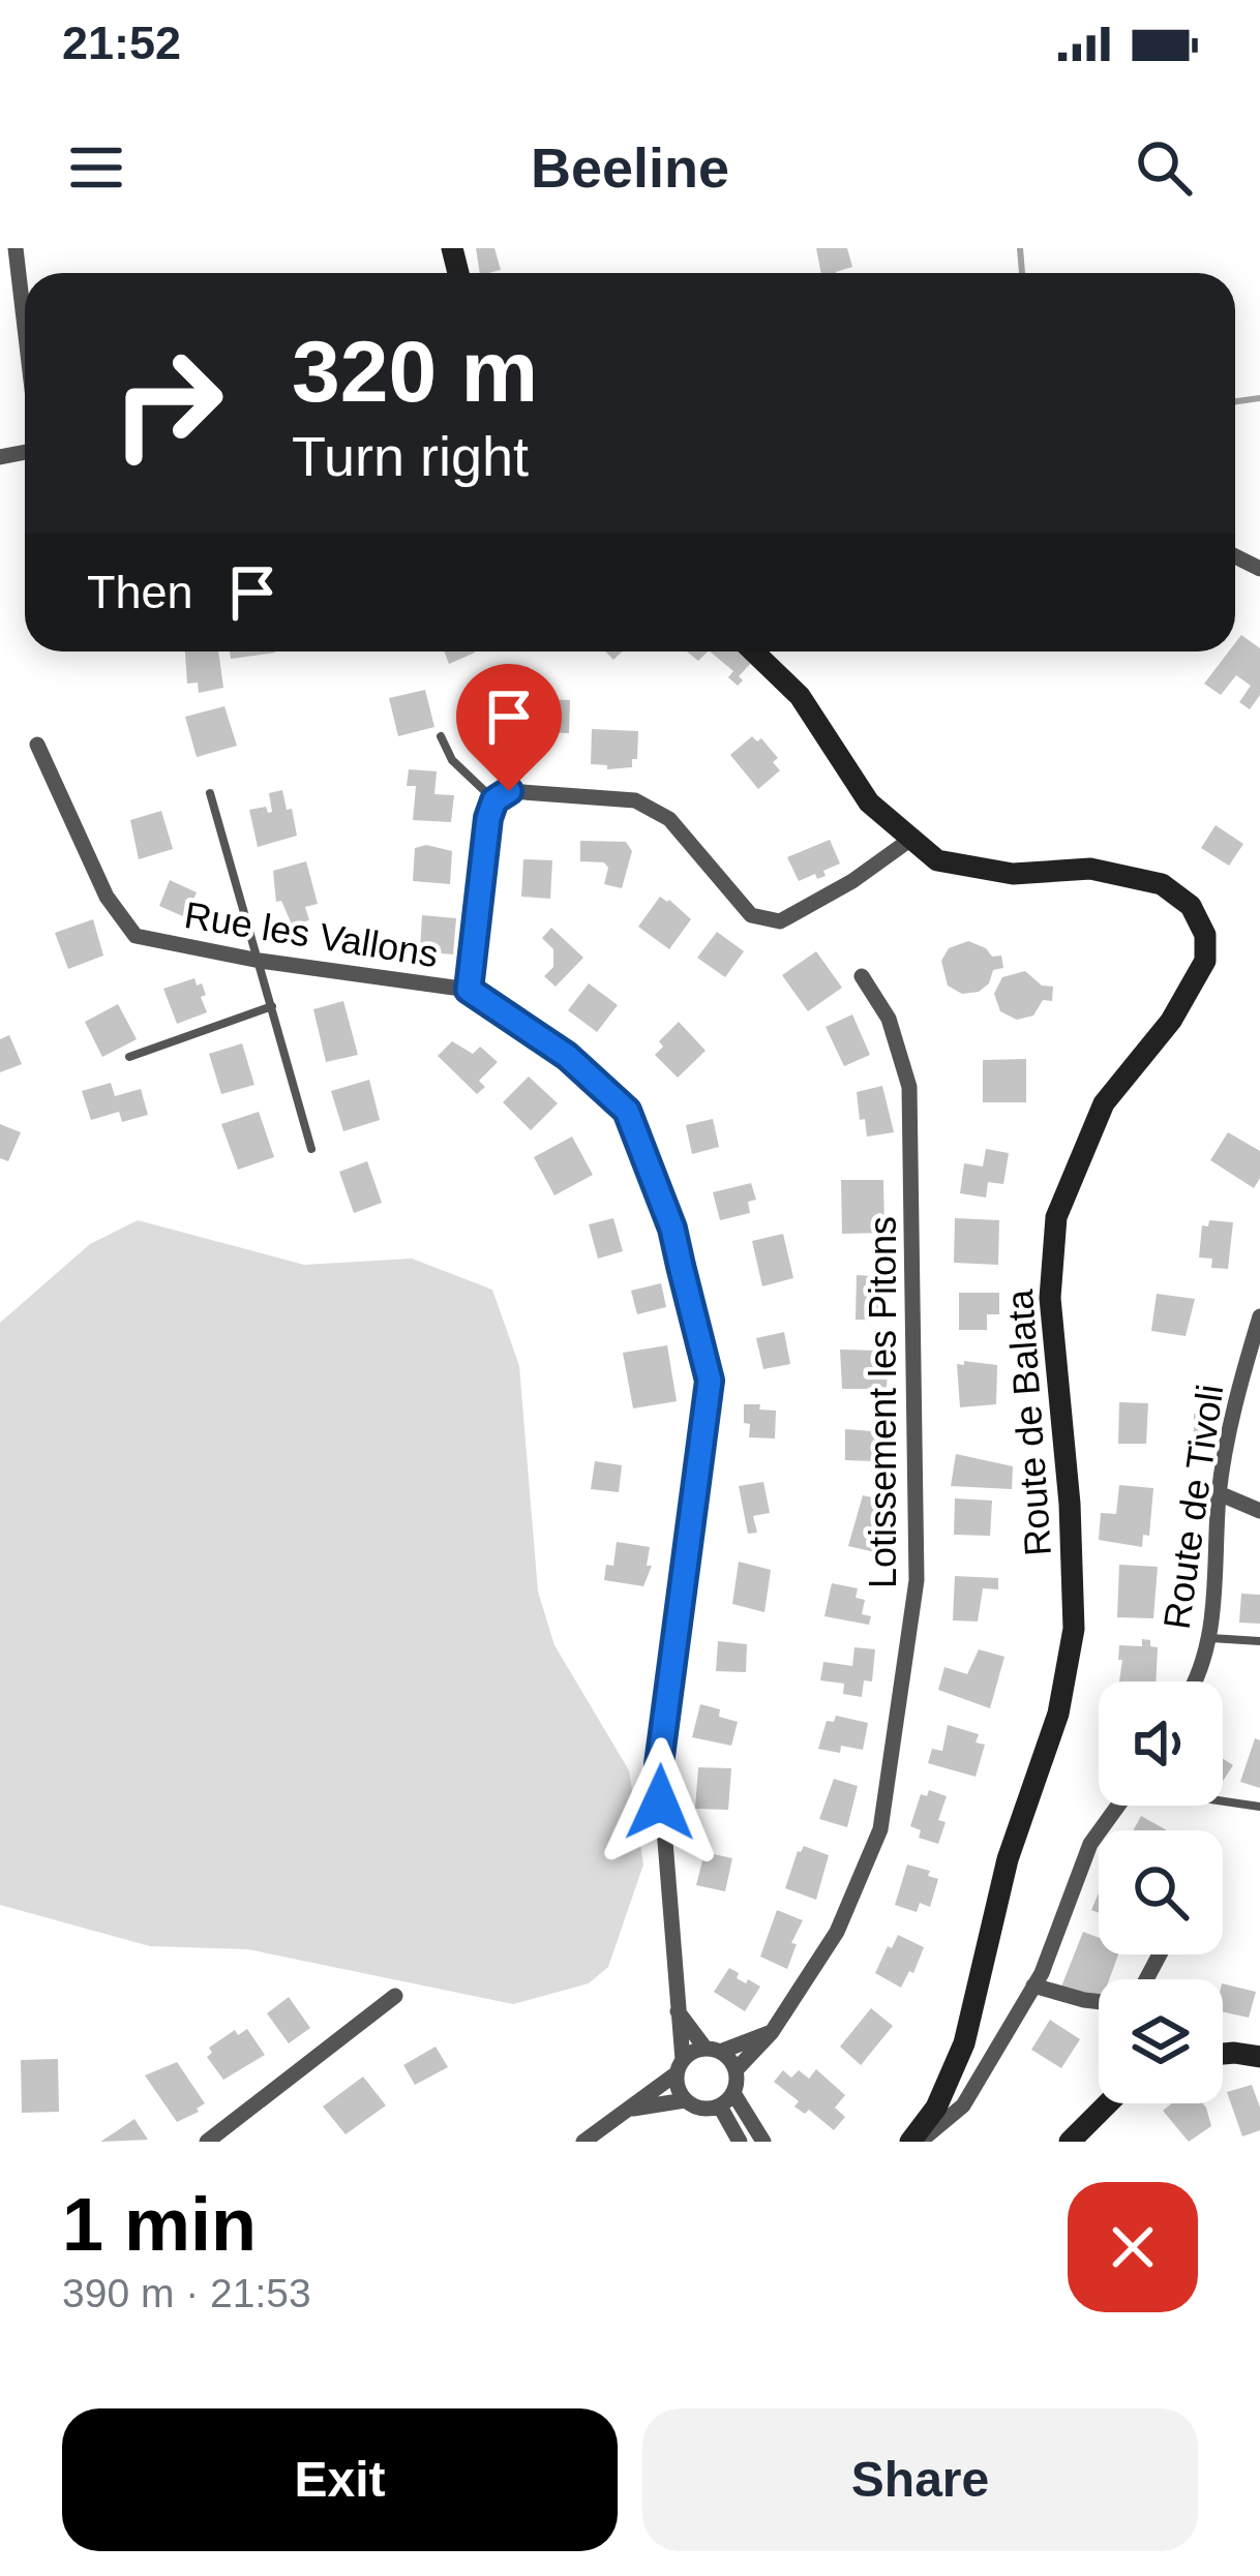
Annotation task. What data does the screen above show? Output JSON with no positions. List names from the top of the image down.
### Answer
{
  "streets": {
    "main road": ["Route de Balata"],
    "street": ["Rue les Vallons", "Lotissement les Pitons", "Route de Tivoli"]
  },
  "crossings": [
    ["Rue les Vallons", "Lotissement les Pitons"]
  ],
  "page": {
    "status": "21:52",
    "header": "Beeline",
    "turn": ["320 m", "Turn right"],
    "then": "Then",
    "heading": ["1 min", "390 m · 21:53"],
    "buttons": ["Exit", "Share"]
  }
}
